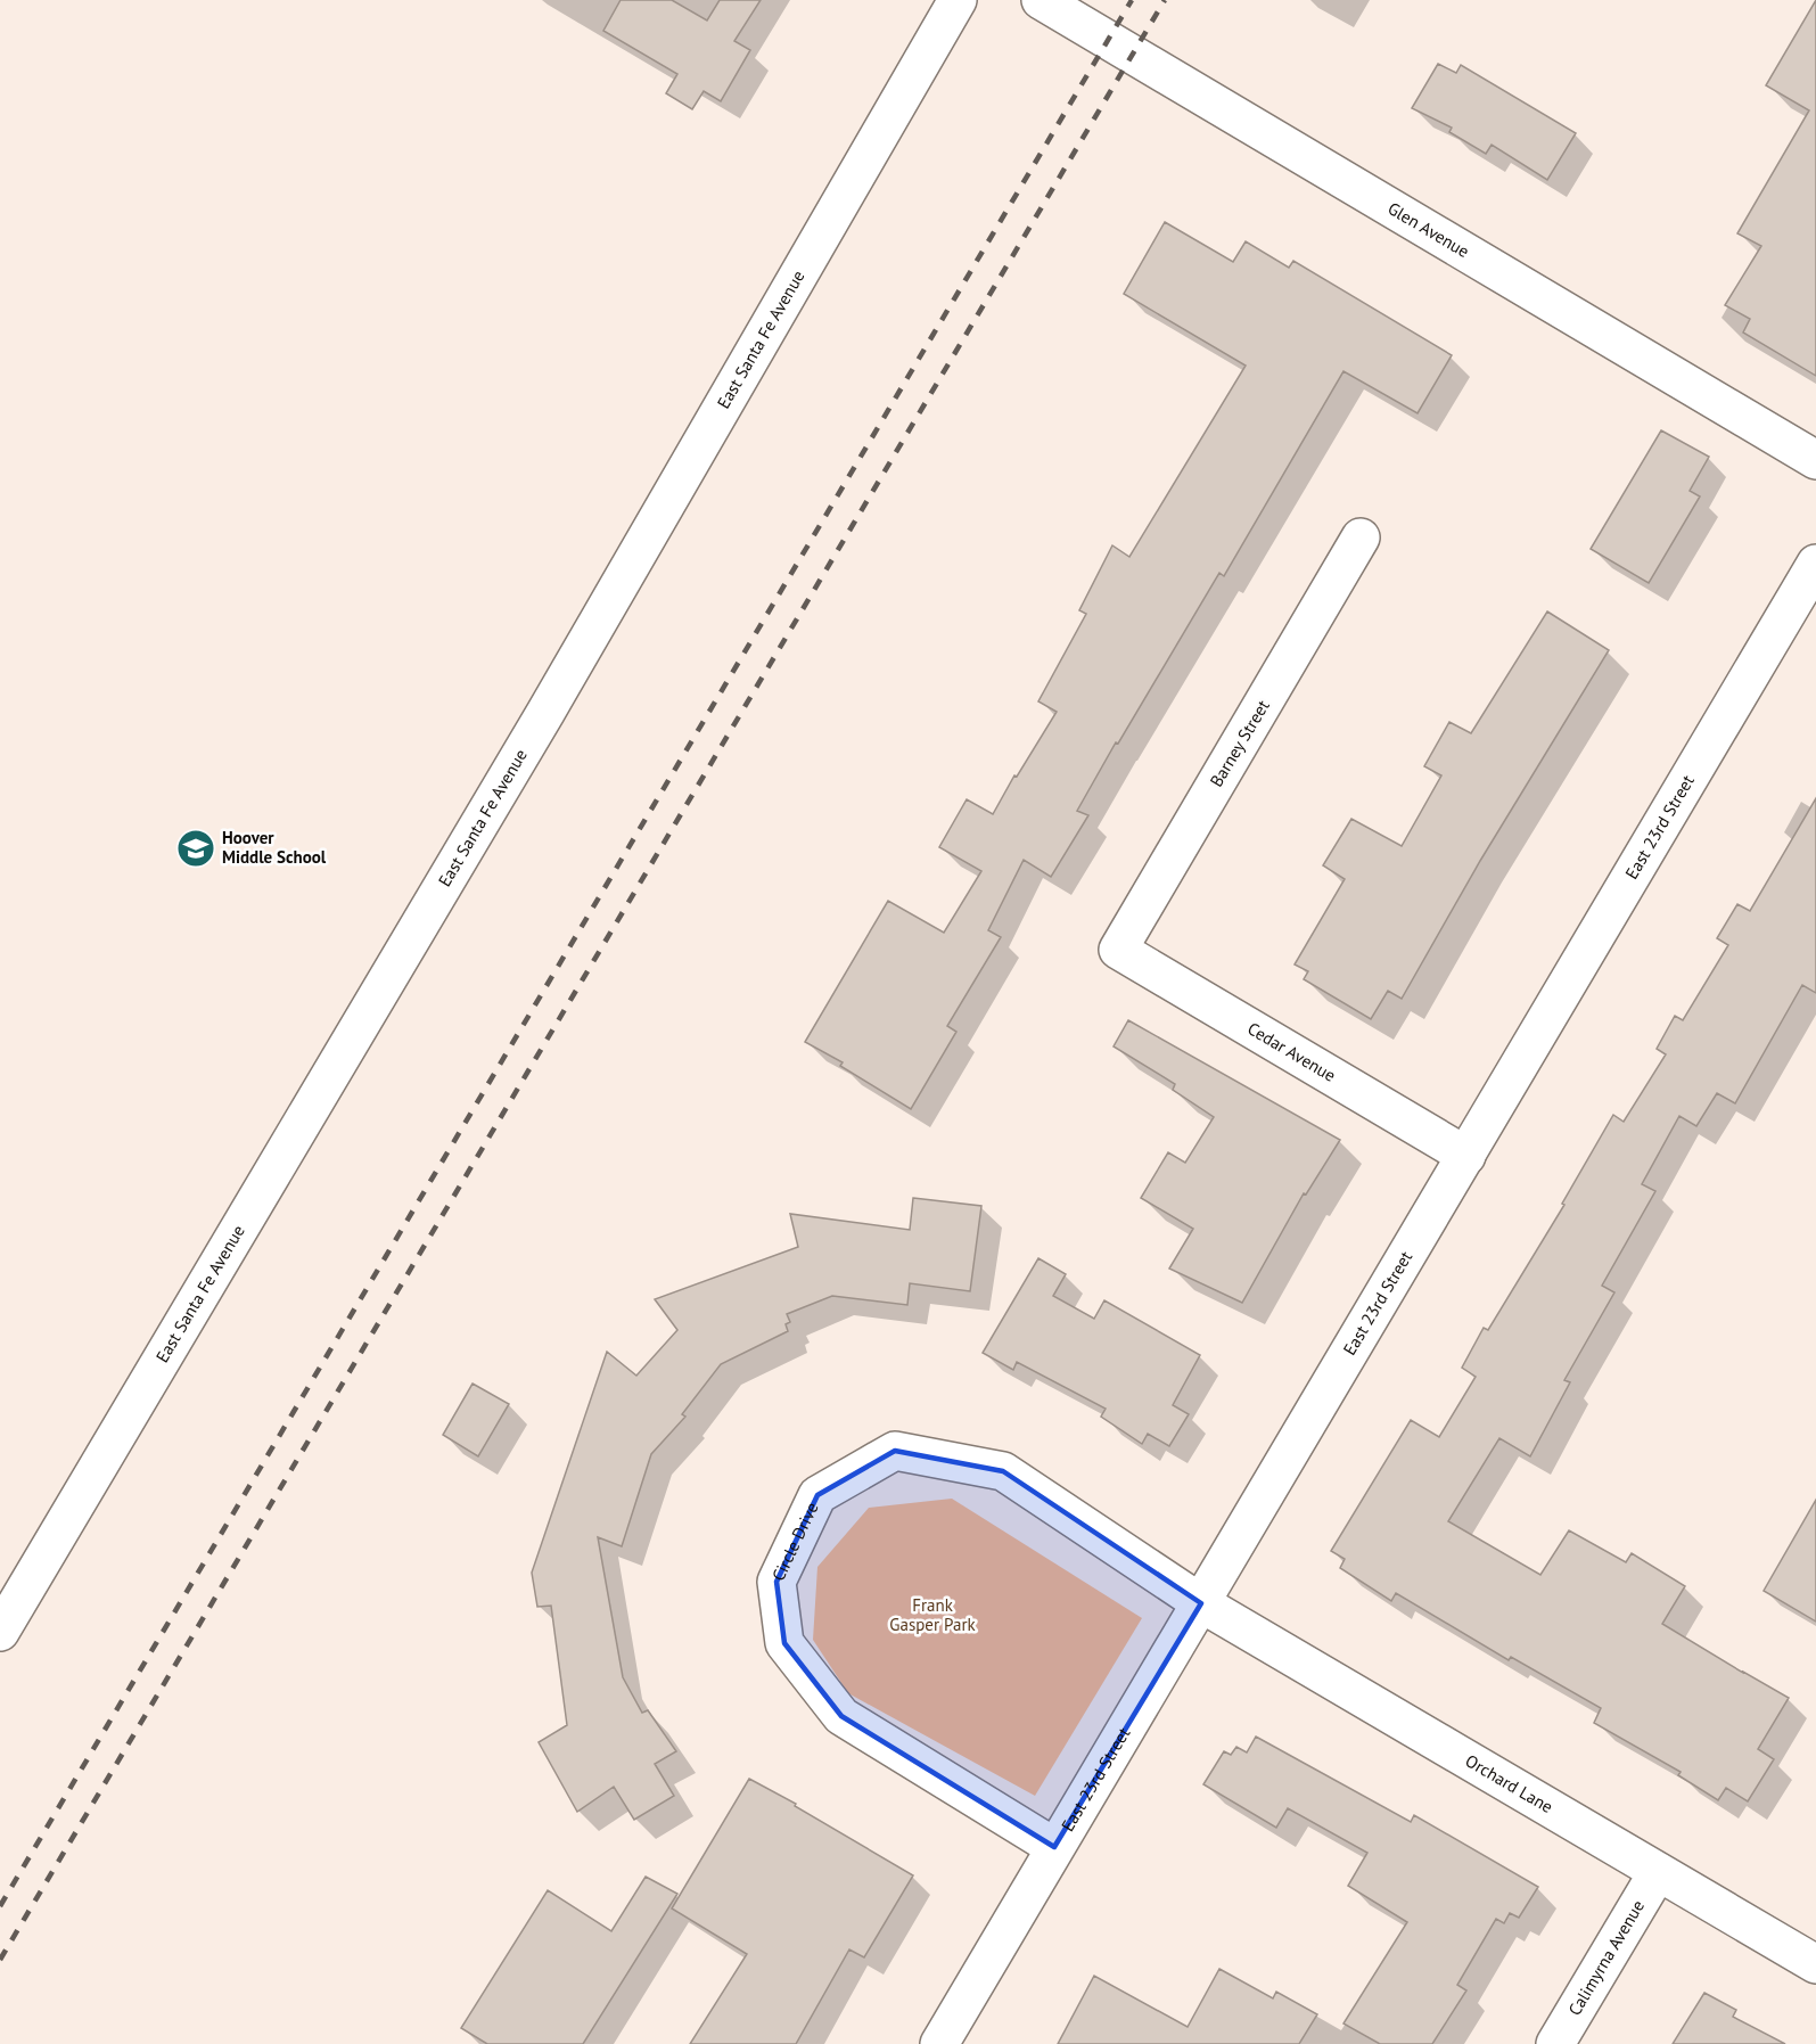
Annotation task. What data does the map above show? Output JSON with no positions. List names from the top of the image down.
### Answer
{
  "streets": {
    "street": [
      "Glen Avenue",
      "East Santa Fe Avenue",
      "Barney Street",
      "East 23rd Street",
      "Cedar Avenue",
      "Circle Drive",
      "Orchard Lane",
      "Calimyrna Avenue"
    ]
  },
  "crossings": [
    ["Barney Street", "Cedar Avenue"],
    ["East 23rd Street", "Cedar Avenue"],
    ["East 23rd Street", "Circle Drive"],
    ["East 23rd Street", "Orchard Lane"],
    ["Circle Drive", "Orchard Lane"],
    ["Orchard Lane", "Calimyrna Avenue"]
  ],
  "parks": ["Frank Gasper Park"],
  "places": {
    "school or university": ["Hoover Middle School"]
  }
}
